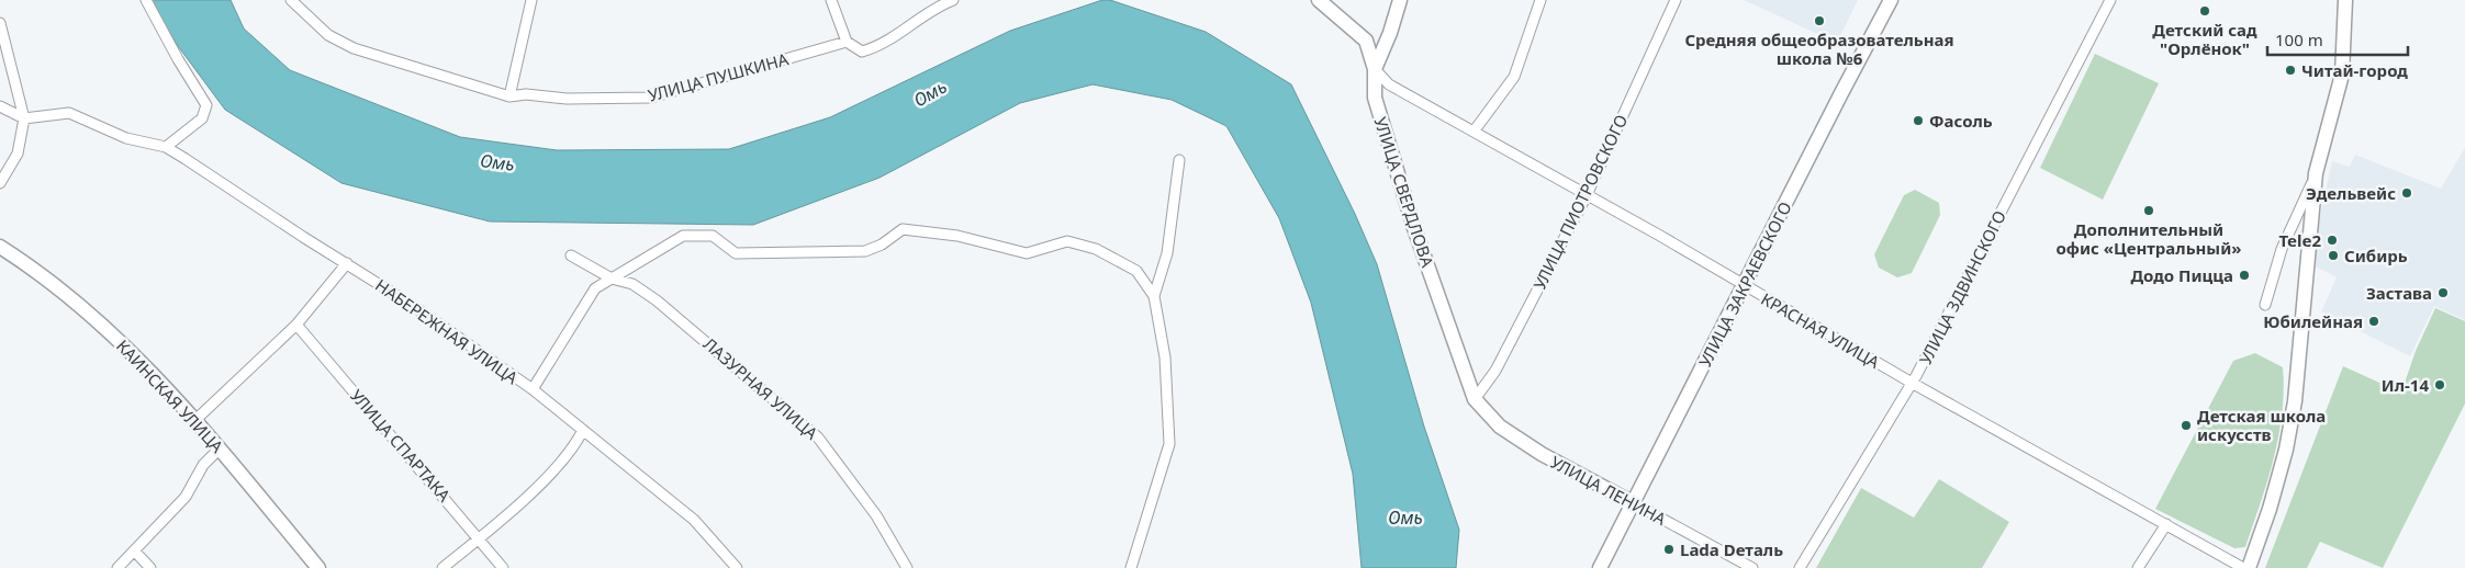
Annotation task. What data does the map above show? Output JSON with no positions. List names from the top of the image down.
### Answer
{
  "streets": {
    "street": [
      "УЛИЦА ПУШКИНА",
      "УЛИЦА СВЕРДЛОВА",
      "УЛИЦА ПИОТРОВСКОГО",
      "УЛИЦА ЗАКРАЕВСКОГО",
      "УЛИЦА ЗДВИНСКОГО",
      "КРАСНАЯ УЛИЦА",
      "НАБЕРЕЖНАЯ УЛИЦА",
      "ЛАЗУРНАЯ УЛИЦА",
      "КАИНСКАЯ УЛИЦА",
      "УЛИЦА СПАРТАКА",
      "УЛИЦА ЛЕНИНА"
    ]
  },
  "crossings": [
    ["УЛИЦА СВЕРДЛОВА", "УЛИЦА ПИОТРОВСКОГО"],
    ["УЛИЦА СВЕРДЛОВА", "КРАСНАЯ УЛИЦА"],
    ["УЛИЦА СВЕРДЛОВА", "УЛИЦА ЛЕНИНА"],
    ["УЛИЦА ПИОТРОВСКОГО", "КРАСНАЯ УЛИЦА"],
    ["УЛИЦА ПИОТРОВСКОГО", "УЛИЦА ЛЕНИНА"],
    ["УЛИЦА ЗАКРАЕВСКОГО", "КРАСНАЯ УЛИЦА"],
    ["УЛИЦА ЗАКРАЕВСКОГО", "УЛИЦА ЛЕНИНА"],
    ["УЛИЦА ЗДВИНСКОГО", "КРАСНАЯ УЛИЦА"]
  ],
  "water": ["Омь"],
  "places": [
    "Детский сад \"Орлёнок\"",
    "Средняя общеобразовательная школа №6",
    "Читай-город",
    "Фасоль",
    "Эдельвейс",
    "Дополнительный офис «Центральный»",
    "Tele2",
    "Сибирь",
    "Додо Пицца",
    "Застава",
    "Юбилейная",
    "Ил-14",
    "Детская школа искусств",
    "Lada Dеталь"
  ],
  "scale_bar": "100 m"
}
